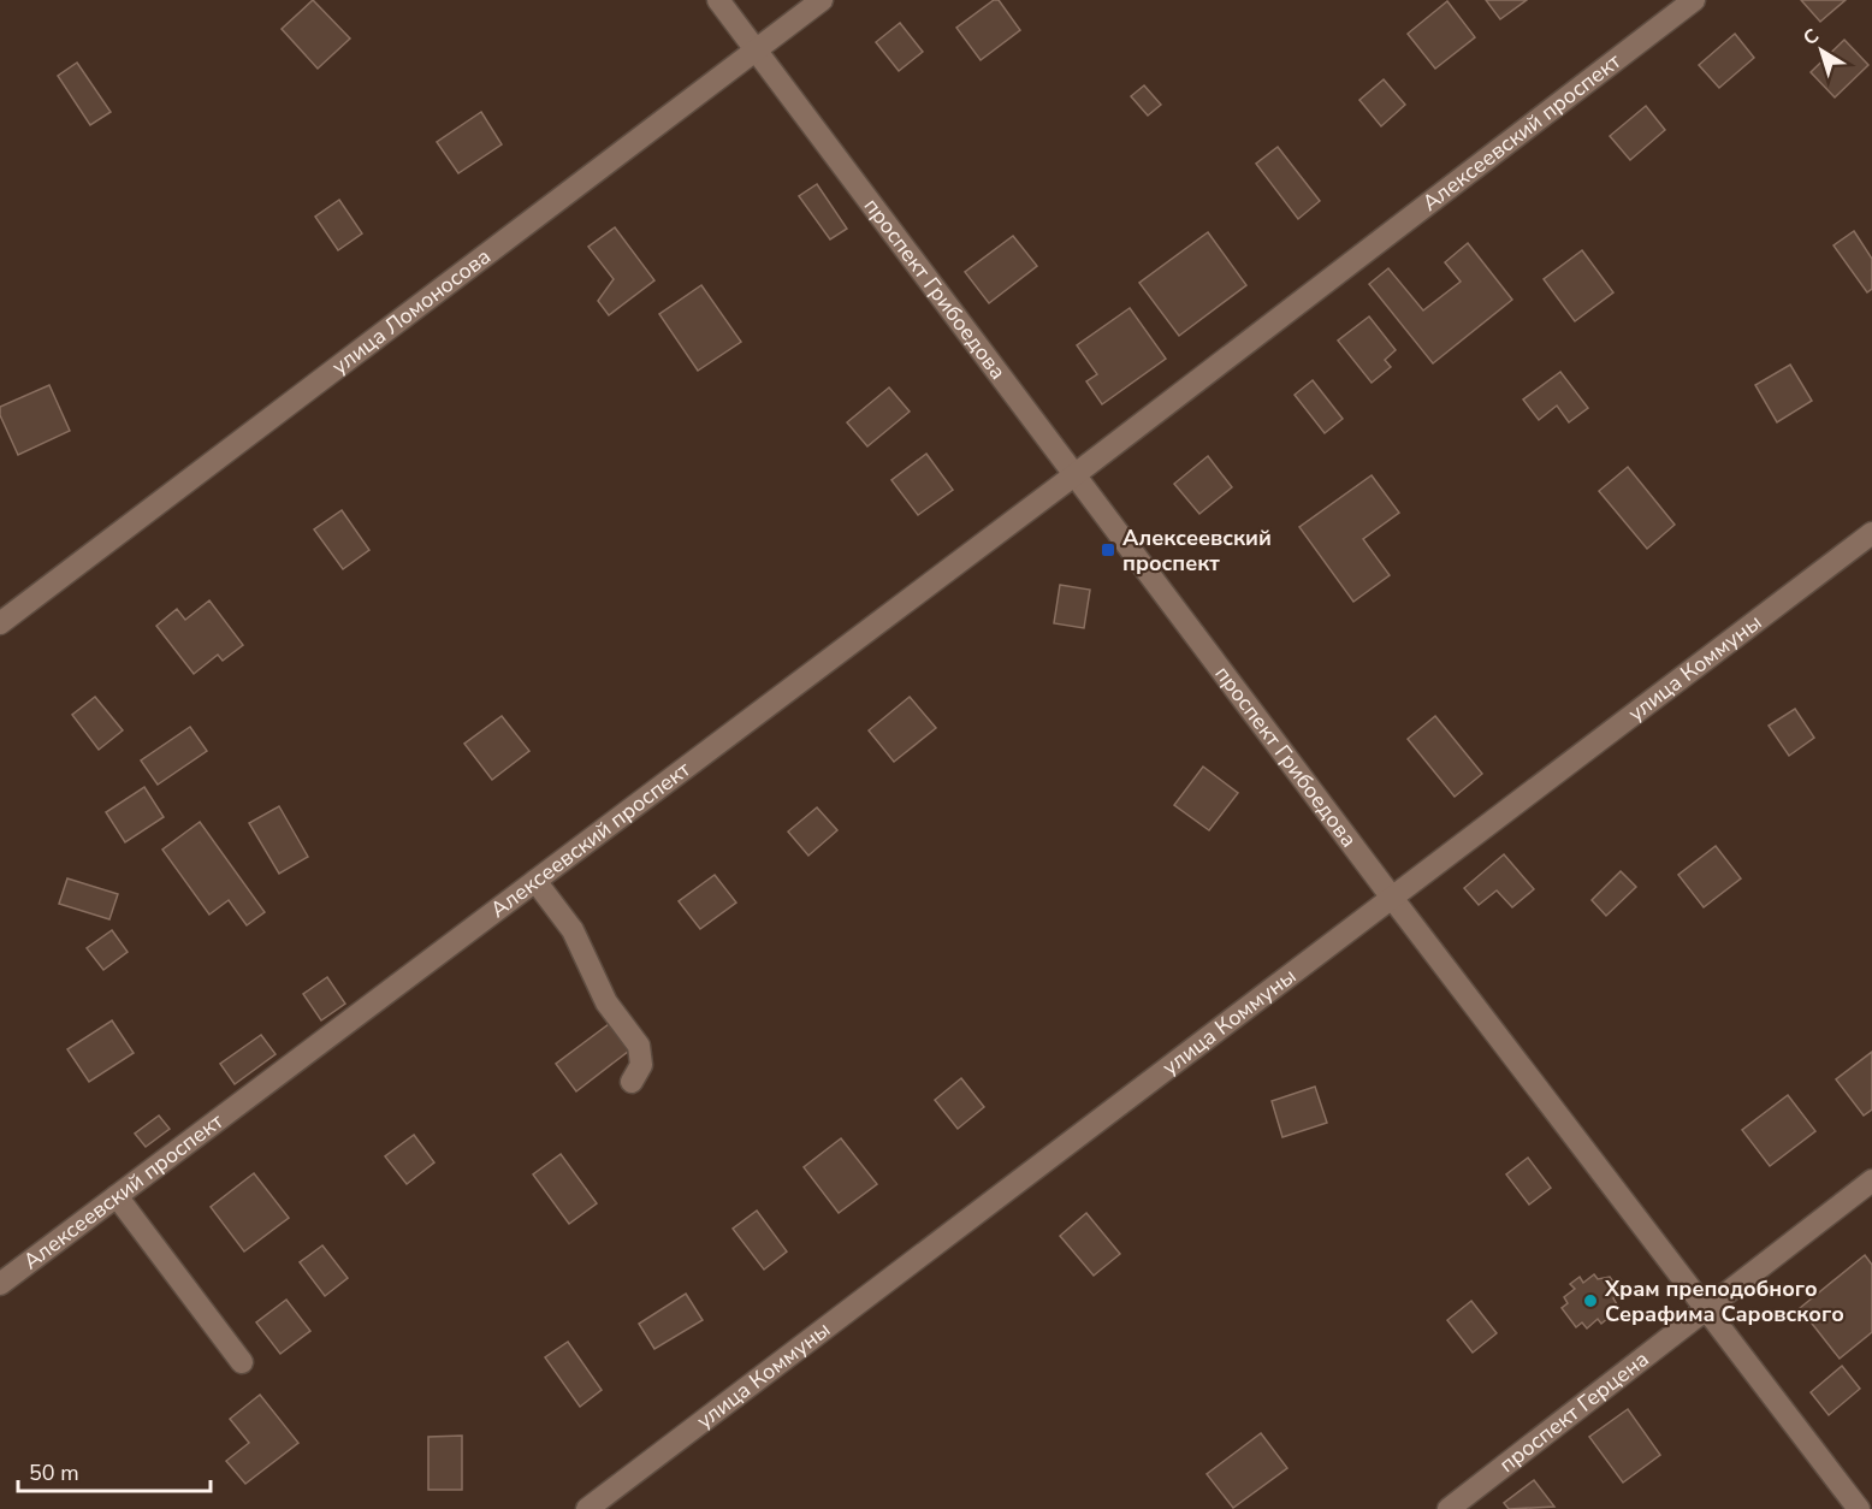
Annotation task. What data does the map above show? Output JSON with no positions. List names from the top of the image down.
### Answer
{
  "streets": {
    "street": [
      "Алексеевский проспект",
      "проспект Грибоедова",
      "улица Ломоносова",
      "улица Коммуны",
      "проспект Герцена"
    ]
  },
  "crossings": [
    ["Алексеевский проспект", "проспект Грибоедова"],
    ["проспект Грибоедова", "улица Ломоносова"],
    ["проспект Грибоедова", "улица Коммуны"],
    ["проспект Грибоедова", "проспект Герцена"]
  ],
  "places": {
    "transit": ["Алексеевский проспект"],
    "other": ["Храм преподобного Серафима Саровского"]
  },
  "scale_bar": "50 m",
  "north": "top left"
}
